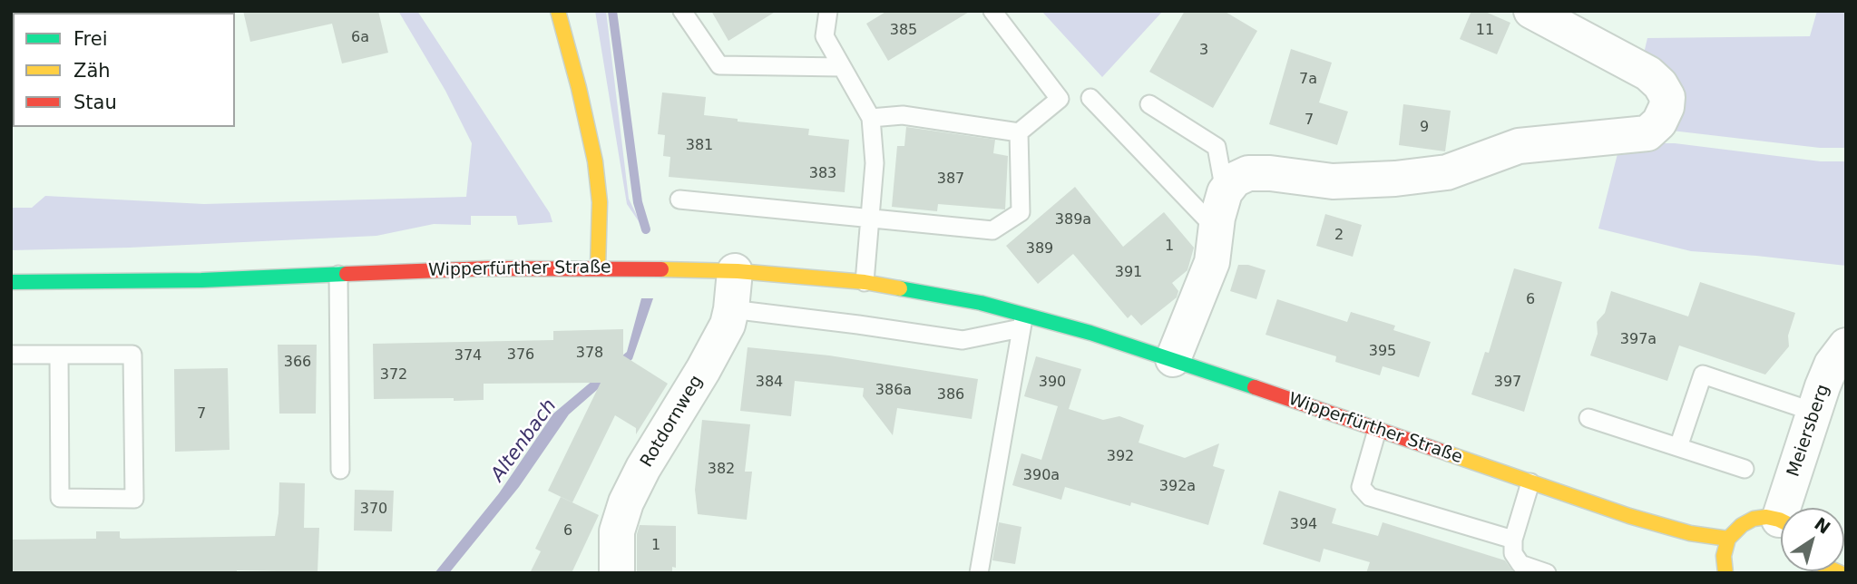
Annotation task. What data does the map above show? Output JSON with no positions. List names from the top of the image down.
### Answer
{
  "streets": {
    "main road": ["Wipperfürther Straße"],
    "street": ["Rotdornweg", "Meiersberg"]
  },
  "crossings": [
    ["Wipperfürther Straße", "Rotdornweg"]
  ],
  "water": ["Altenbach"],
  "house_numbers": [
    "385",
    "11",
    "6a",
    "3",
    "7a",
    "7",
    "9",
    "381",
    "383",
    "387",
    "389a",
    "2",
    "1",
    "389",
    "391",
    "6",
    "397a",
    "395",
    "378",
    "376",
    "374",
    "366",
    "372",
    "384",
    "390",
    "397",
    "386a",
    "386",
    "7",
    "392",
    "382",
    "390a",
    "392a",
    "370",
    "394",
    "6",
    "1"
  ],
  "legend": ["Frei", "Zäh", "Stau"],
  "north": "top right"
}
